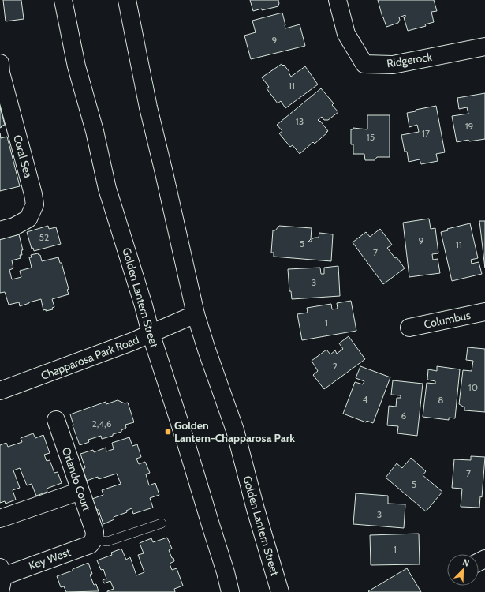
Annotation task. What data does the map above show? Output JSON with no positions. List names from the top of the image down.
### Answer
{
  "streets": {
    "main road": [
      "Ridgerock",
      "Coral Sea",
      "Golden Lantern Street",
      "Columbus",
      "Chapparosa Park Road",
      "Orlando Court",
      "Key West"
    ]
  },
  "crossings": [
    ["Golden Lantern Street", "Chapparosa Park Road"],
    ["Orlando Court", "Key West"]
  ],
  "places": {
    "transit": ["Golden Lantern-Chapparosa Park"]
  },
  "house_numbers": [
    "9",
    "11",
    "13",
    "19",
    "17",
    "15",
    "52",
    "9",
    "5",
    "11",
    "7",
    "3",
    "1",
    "2",
    "10",
    "4",
    "8",
    "6",
    "2,4,6",
    "7",
    "5",
    "3",
    "1"
  ],
  "north": "top right"
}
